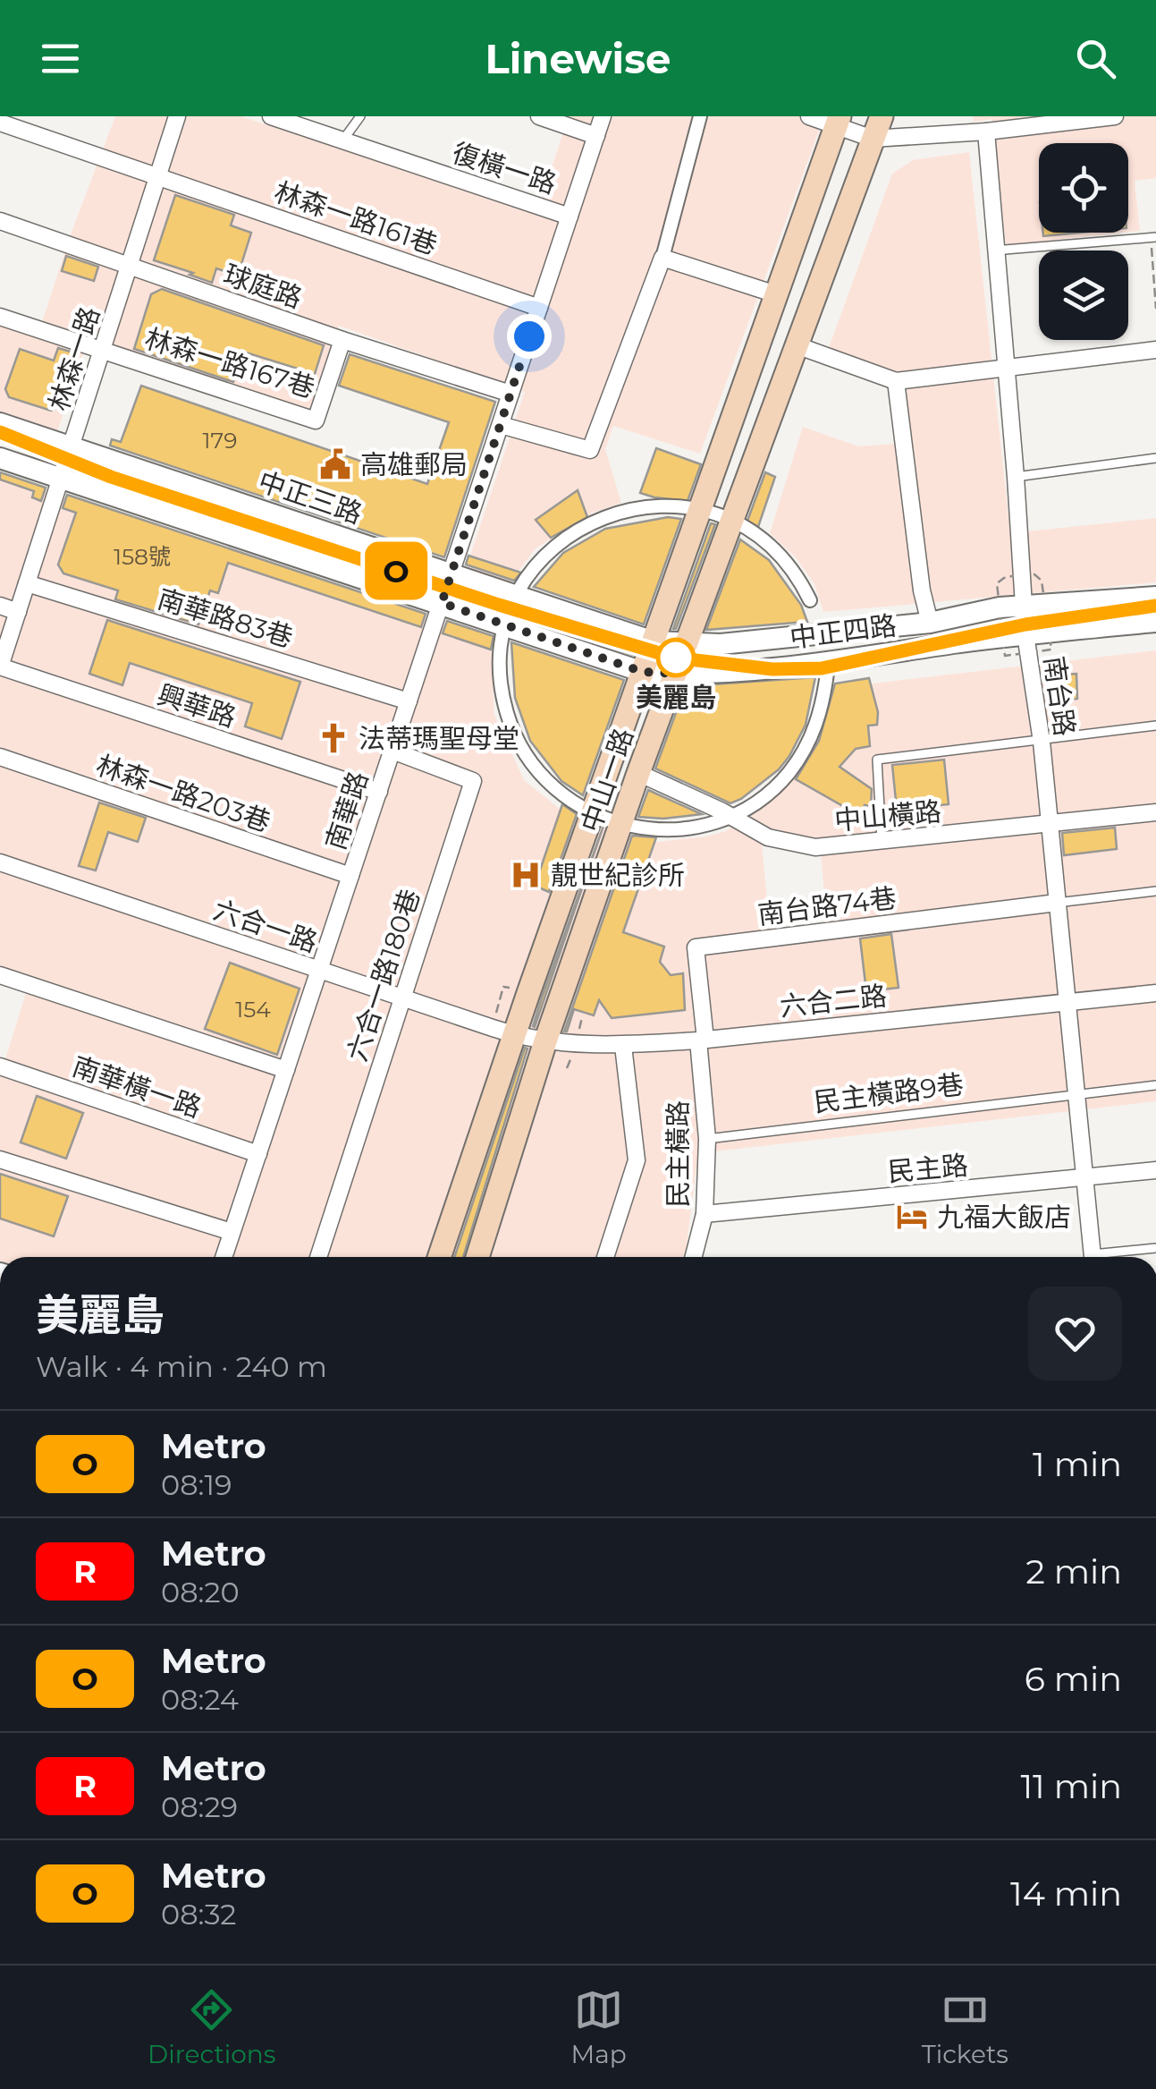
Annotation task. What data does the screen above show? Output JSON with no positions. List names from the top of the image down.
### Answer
{
  "streets": {
    "main road": ["中山一路"],
    "street": [
      "復橫一路",
      "林森一路161巷",
      "球庭路",
      "林森一路",
      "林森一路167巷",
      "中正三路",
      "南華路83巷",
      "中正四路",
      "南台路",
      "興華路",
      "林森一路203巷",
      "南華路",
      "中山橫路",
      "南台路74巷",
      "六合一路",
      "六合一路180巷",
      "六合二路",
      "南華橫一路",
      "民主橫路",
      "民主路"
    ],
    "lane": ["民主橫路9巷"]
  },
  "crossings": [
    ["復橫一路", "南華路"],
    ["林森一路161巷", "林森一路"],
    ["林森一路161巷", "南華路"],
    ["球庭路", "林森一路"],
    ["球庭路", "林森一路167巷"],
    ["球庭路", "南華路"],
    ["林森一路", "林森一路167巷"],
    ["林森一路", "中正三路"],
    ["林森一路", "南華路83巷"],
    ["林森一路", "興華路"],
    ["中正三路", "中正四路"],
    ["中正三路", "中山一路"],
    ["中正三路", "南華路"],
    ["南華路83巷", "南華路"],
    ["中正四路", "南台路"],
    ["中正四路", "中山一路"],
    ["南台路", "中山橫路"],
    ["南台路", "南台路74巷"],
    ["南台路", "六合二路"],
    ["南台路", "民主橫路9巷"],
    ["南台路", "民主路"],
    ["興華路", "南華路"],
    ["中山一路", "中山橫路"],
    ["中山一路", "六合一路"],
    ["中山一路", "六合二路"],
    ["林森一路203巷", "南華路"],
    ["南華路", "六合一路"],
    ["南華路", "六合一路180巷"],
    ["南華路", "南華橫一路"],
    ["南台路74巷", "六合二路"],
    ["南台路74巷", "民主橫路"],
    ["六合一路", "六合一路180巷"],
    ["六合一路", "六合二路"],
    ["六合二路", "民主橫路"],
    ["民主橫路9巷", "民主橫路"],
    ["民主橫路", "民主路"]
  ],
  "places": {
    "public building": ["高雄郵局"],
    "other": ["美麗島"],
    "church": ["法蒂瑪聖母堂"],
    "hospital": ["靚世紀診所"],
    "hotel": ["九福大飯店"]
  },
  "lines": ["metro line O"],
  "house_numbers": ["179", "158號", "154"],
  "page": {
    "header": "Linewise",
    "on_map": "O",
    "heading": ["美麗島", "Walk · 4 min · 240 m"],
    "list": [
      {
        "mark": "O",
        "name": "Metro",
        "note": "08:19",
        "value": "1 min"
      },
      {
        "mark": "R",
        "name": "Metro",
        "note": "08:20",
        "value": "2 min"
      },
      {
        "mark": "O",
        "name": "Metro",
        "note": "08:24",
        "value": "6 min"
      },
      {
        "mark": "R",
        "name": "Metro",
        "note": "08:29",
        "value": "11 min"
      },
      {
        "mark": "O",
        "name": "Metro",
        "note": "08:32",
        "value": "14 min"
      }
    ],
    "tabs": ["Directions", "Map", "Tickets"]
  }
}
